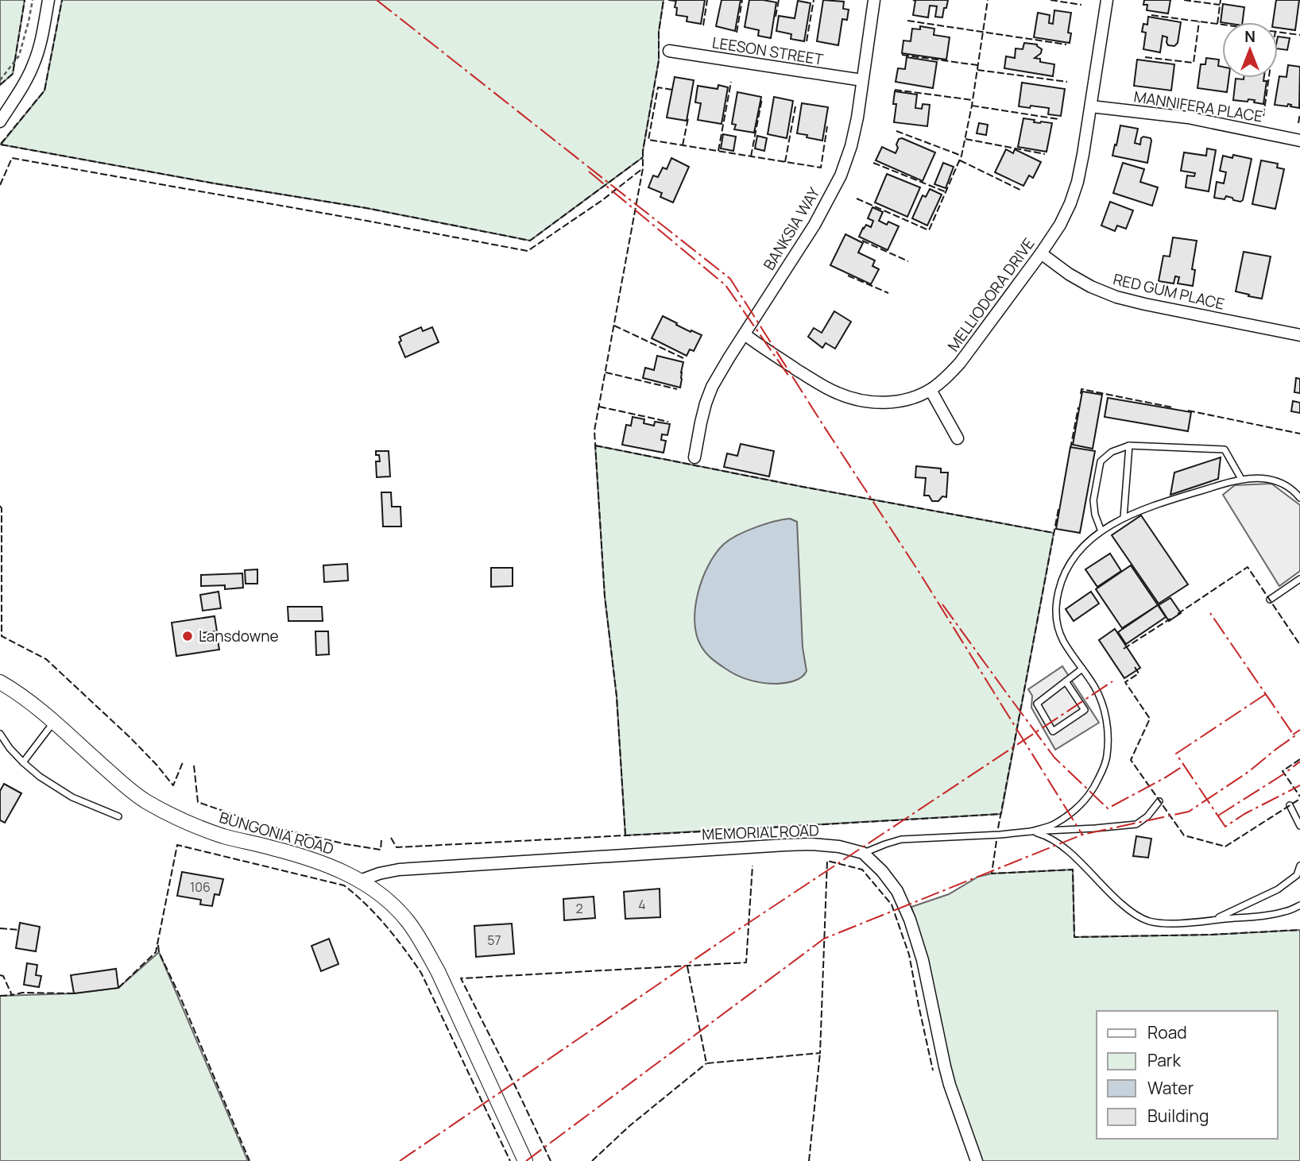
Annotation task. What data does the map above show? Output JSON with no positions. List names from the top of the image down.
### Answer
{
  "streets": {
    "street": [
      "LEESON STREET",
      "MANNIFERA PLACE",
      "BANKSIA WAY",
      "RED GUM PLACE",
      "MELLIODORA DRIVE",
      "MEMORIAL ROAD",
      "BUNGONIA ROAD"
    ]
  },
  "crossings": [
    ["LEESON STREET", "BANKSIA WAY"],
    ["MANNIFERA PLACE", "MELLIODORA DRIVE"],
    ["BANKSIA WAY", "MELLIODORA DRIVE"],
    ["RED GUM PLACE", "MELLIODORA DRIVE"],
    ["MEMORIAL ROAD", "BUNGONIA ROAD"]
  ],
  "places": ["Lansdowne"],
  "house_numbers": [
    "106",
    "4",
    "2",
    "57"
  ],
  "legend": [
    "Road",
    "Park",
    "Water",
    "Building"
  ],
  "north": "top"
}
